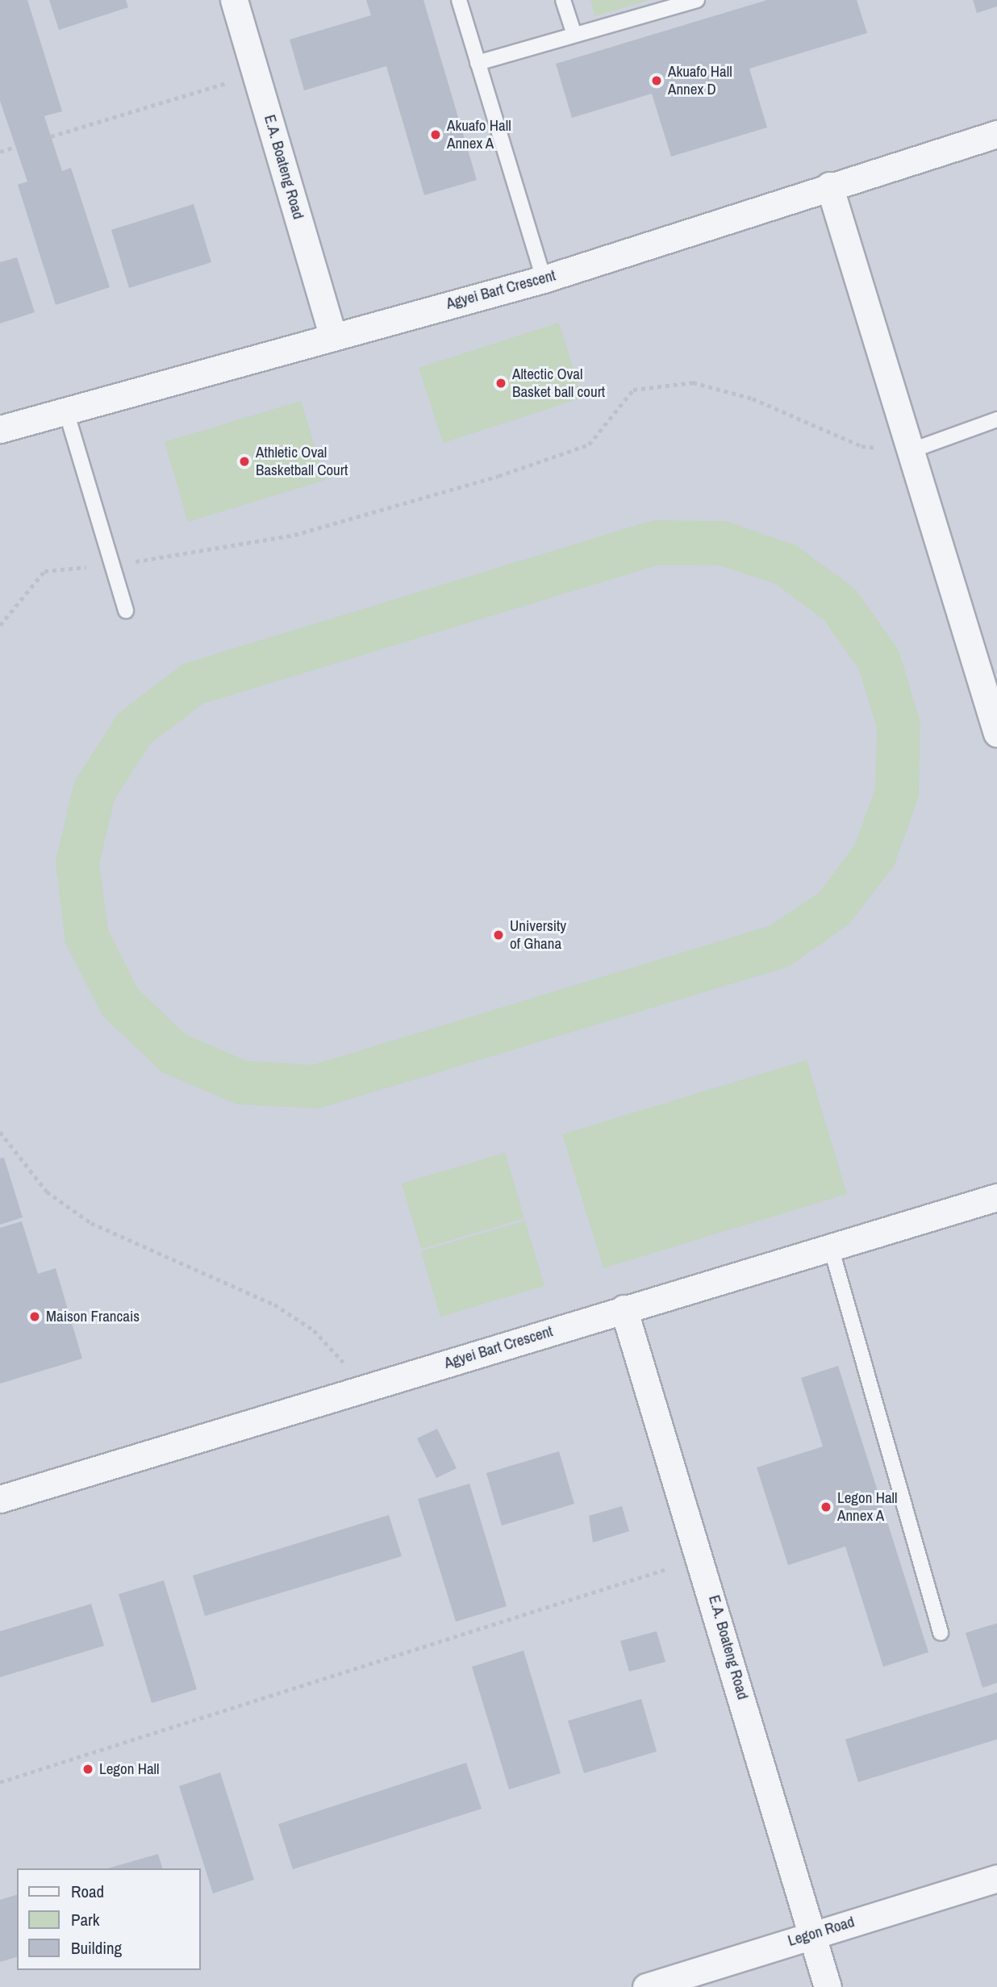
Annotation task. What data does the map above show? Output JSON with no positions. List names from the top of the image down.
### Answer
{
  "streets": {
    "street": ["E.A. Boateng Road", "Agyei Bart Crescent", "Legon Road"]
  },
  "crossings": [
    ["E.A. Boateng Road", "Agyei Bart Crescent"],
    ["E.A. Boateng Road", "Legon Road"]
  ],
  "places": [
    "Akuafo Hall Annex D",
    "Akuafo Hall Annex A",
    "Altectic Oval Basket ball court",
    "Athletic Oval Basketball Court",
    "University of Ghana",
    "Maison Francais",
    "Legon Hall Annex A",
    "Legon Hall"
  ],
  "legend": ["Road", "Park", "Building"]
}
